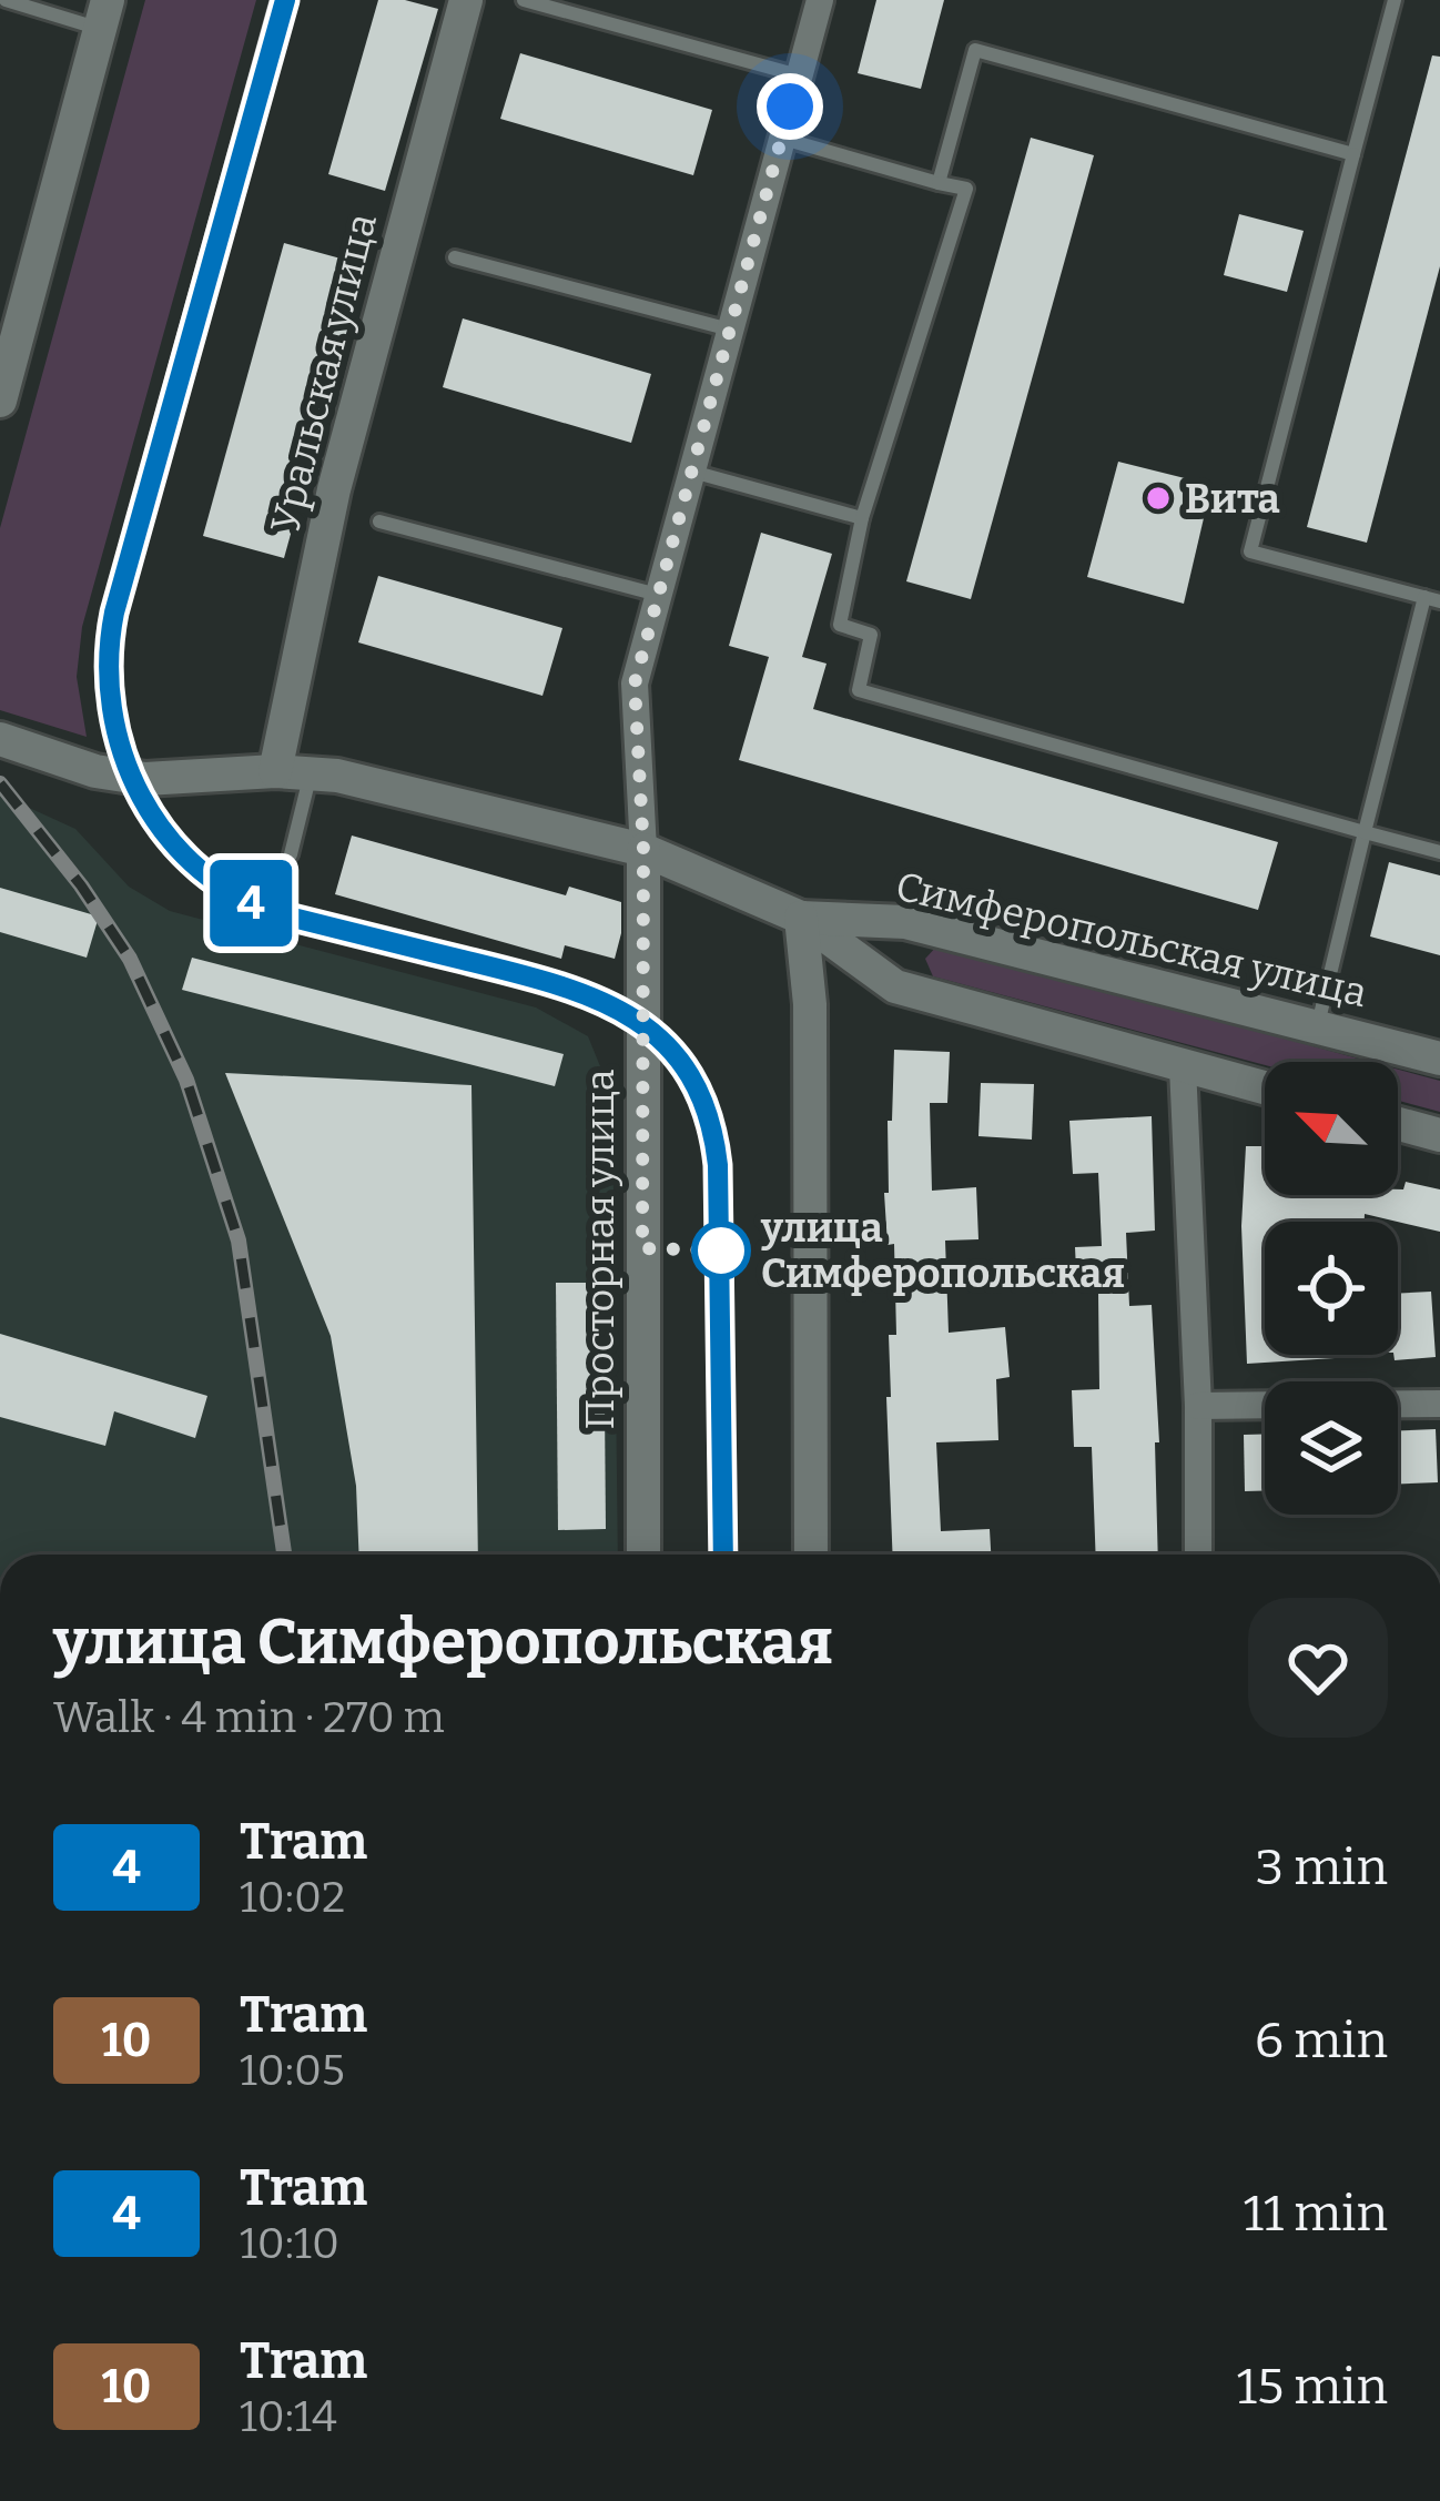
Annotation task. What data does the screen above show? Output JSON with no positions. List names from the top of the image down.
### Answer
{
  "streets": {
    "street": ["Уральская улица", "Симферопольская улица", "Просторная улица"]
  },
  "crossings": [
    ["Уральская улица", "Симферопольская улица"],
    ["Симферопольская улица", "Просторная улица"]
  ],
  "places": ["Вита", "улица Симферопольская"],
  "lines": ["tram line 4"],
  "north": "top left",
  "page": {
    "on_map": "4",
    "heading": ["улица Симферопольская", "Walk · 4 min · 270 m"],
    "list": [
      {
        "mark": "4",
        "name": "Tram",
        "note": "10:02",
        "value": "3 min"
      },
      {
        "mark": "10",
        "name": "Tram",
        "note": "10:05",
        "value": "6 min"
      },
      {
        "mark": "4",
        "name": "Tram",
        "note": "10:10",
        "value": "11 min"
      },
      {
        "mark": "10",
        "name": "Tram",
        "note": "10:14",
        "value": "15 min"
      }
    ]
  }
}
